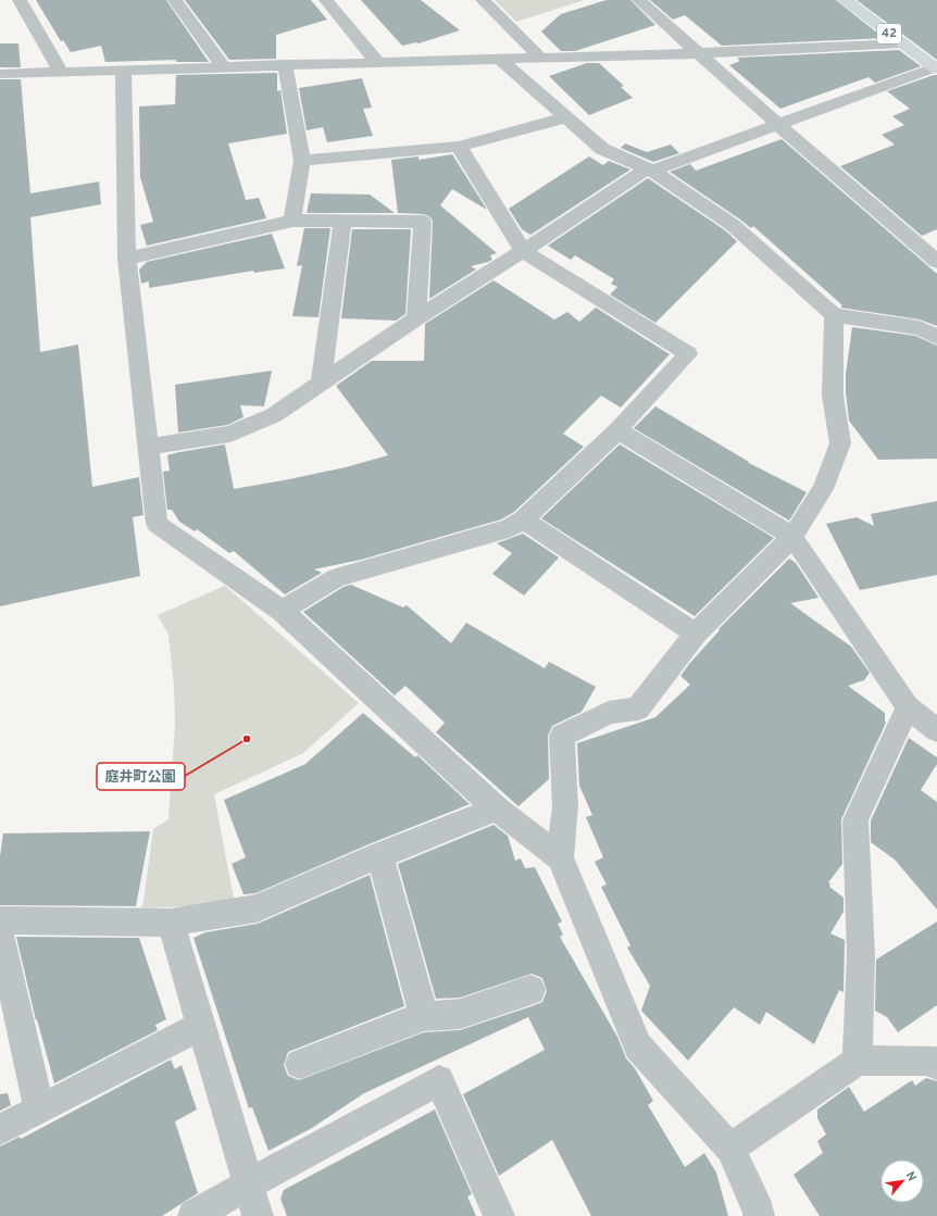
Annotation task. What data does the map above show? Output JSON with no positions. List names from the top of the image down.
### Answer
{
  "streets": {
    "main road": ["42"]
  },
  "places": ["庭井町公園"],
  "north": "top right"
}
